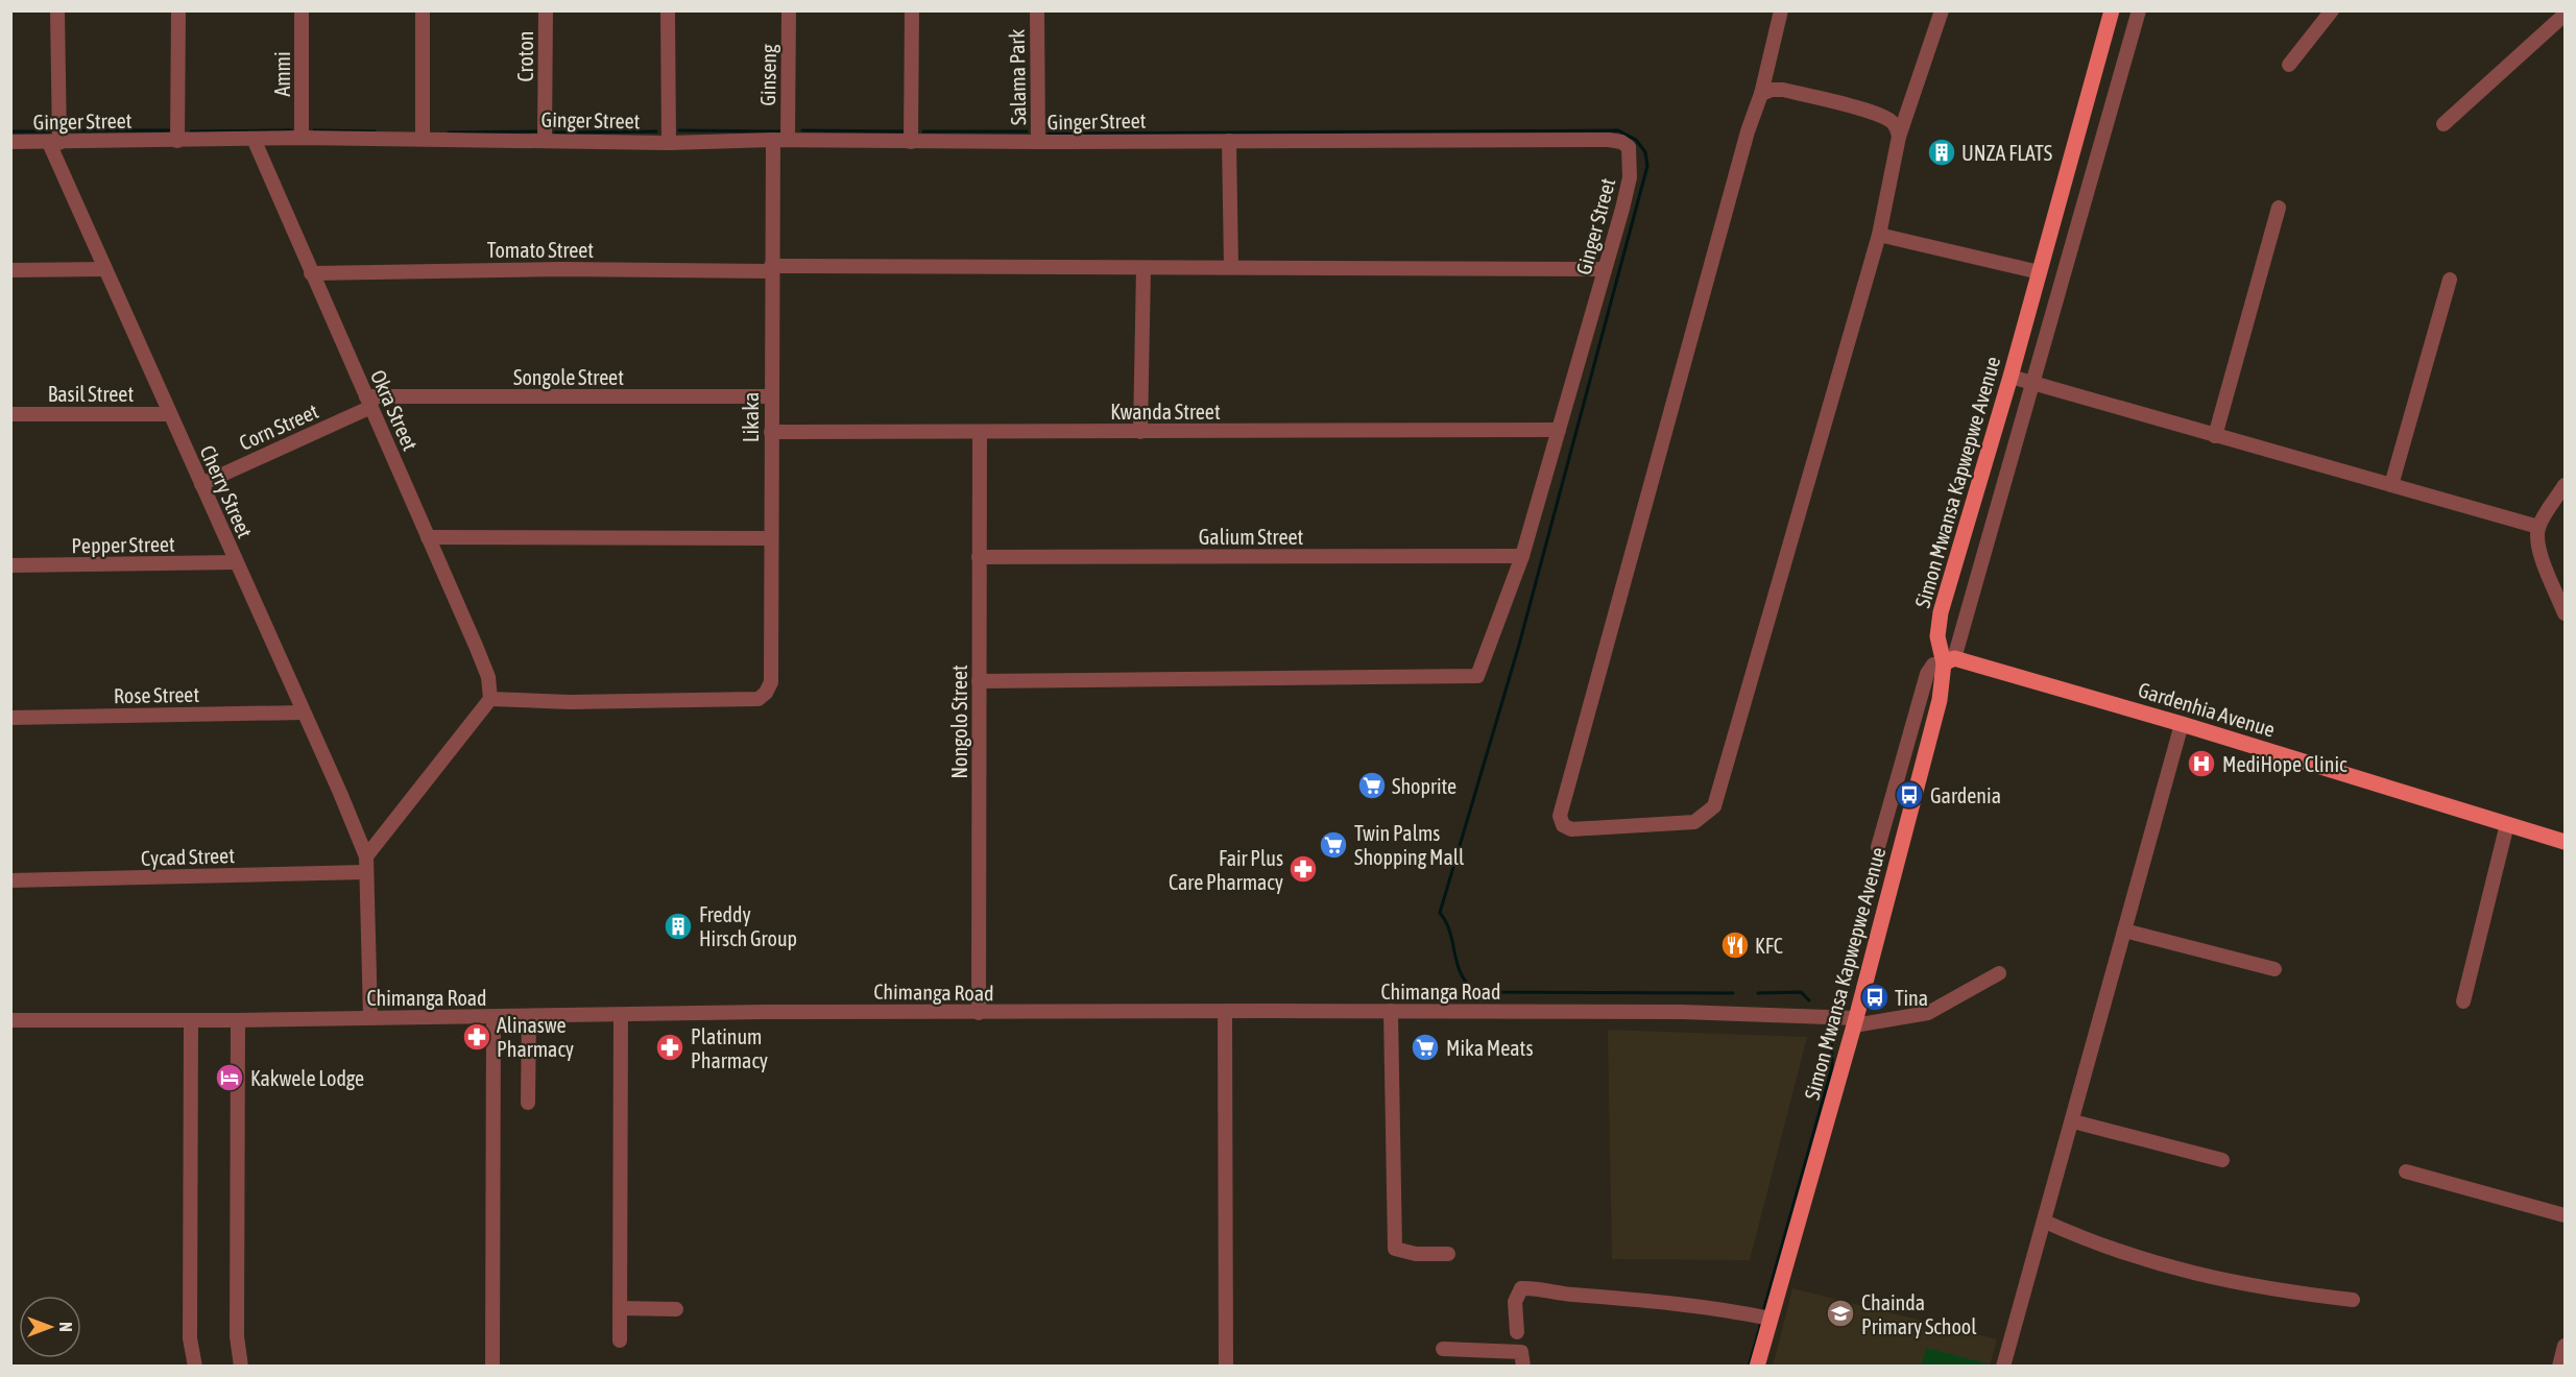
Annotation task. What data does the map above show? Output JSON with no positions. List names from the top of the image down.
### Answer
{
  "streets": {
    "main road": ["Simon Mwansa Kapwepwe Avenue", "Gardenhia Avenue"],
    "street": [
      "Croton",
      "Ammi",
      "Ginseng",
      "Salama Park",
      "Ginger Street",
      "Tomato Street",
      "Songole Street",
      "Basil Street",
      "Okra Street",
      "Kwanda Street",
      "Likaka",
      "Corn Street",
      "Cherry Street",
      "Galium Street",
      "Pepper Street",
      "Rose Street",
      "Nongolo Street",
      "Cycad Street",
      "Chimanga Road"
    ]
  },
  "crossings": [
    ["Croton", "Ginger Street"],
    ["Ammi", "Ginger Street"],
    ["Ginseng", "Ginger Street"],
    ["Ginseng", "Likaka"],
    ["Salama Park", "Ginger Street"],
    ["Ginger Street", "Tomato Street"],
    ["Ginger Street", "Okra Street"],
    ["Ginger Street", "Kwanda Street"],
    ["Ginger Street", "Likaka"],
    ["Ginger Street", "Cherry Street"],
    ["Ginger Street", "Galium Street"],
    ["Ginger Street", "Nongolo Street"],
    ["Tomato Street", "Okra Street"],
    ["Tomato Street", "Likaka"],
    ["Songole Street", "Okra Street"],
    ["Songole Street", "Likaka"],
    ["Songole Street", "Corn Street"],
    ["Basil Street", "Cherry Street"],
    ["Okra Street", "Likaka"],
    ["Okra Street", "Corn Street"],
    ["Kwanda Street", "Likaka"],
    ["Kwanda Street", "Nongolo Street"],
    ["Corn Street", "Cherry Street"],
    ["Simon Mwansa Kapwepwe Avenue", "Gardenhia Avenue"],
    ["Simon Mwansa Kapwepwe Avenue", "Chimanga Road"],
    ["Cherry Street", "Pepper Street"],
    ["Cherry Street", "Rose Street"],
    ["Galium Street", "Nongolo Street"],
    ["Nongolo Street", "Chimanga Road"]
  ],
  "places": {
    "building": ["UNZA FLATS", "Freddy Hirsch Group"],
    "hospital": ["MediHope Clinic"],
    "supermarket": ["Shoprite", "Twin Palms Shopping Mall", "Mika Meats"],
    "bus stop": ["Gardenia", "Tina"],
    "pharmacy": ["Fair Plus Care Pharmacy", "Alinaswe Pharmacy", "Platinum Pharmacy"],
    "restaurant": ["KFC"],
    "hotel": ["Kakwele Lodge"],
    "school or university": ["Chainda Primary School"]
  },
  "north": "right"
}
